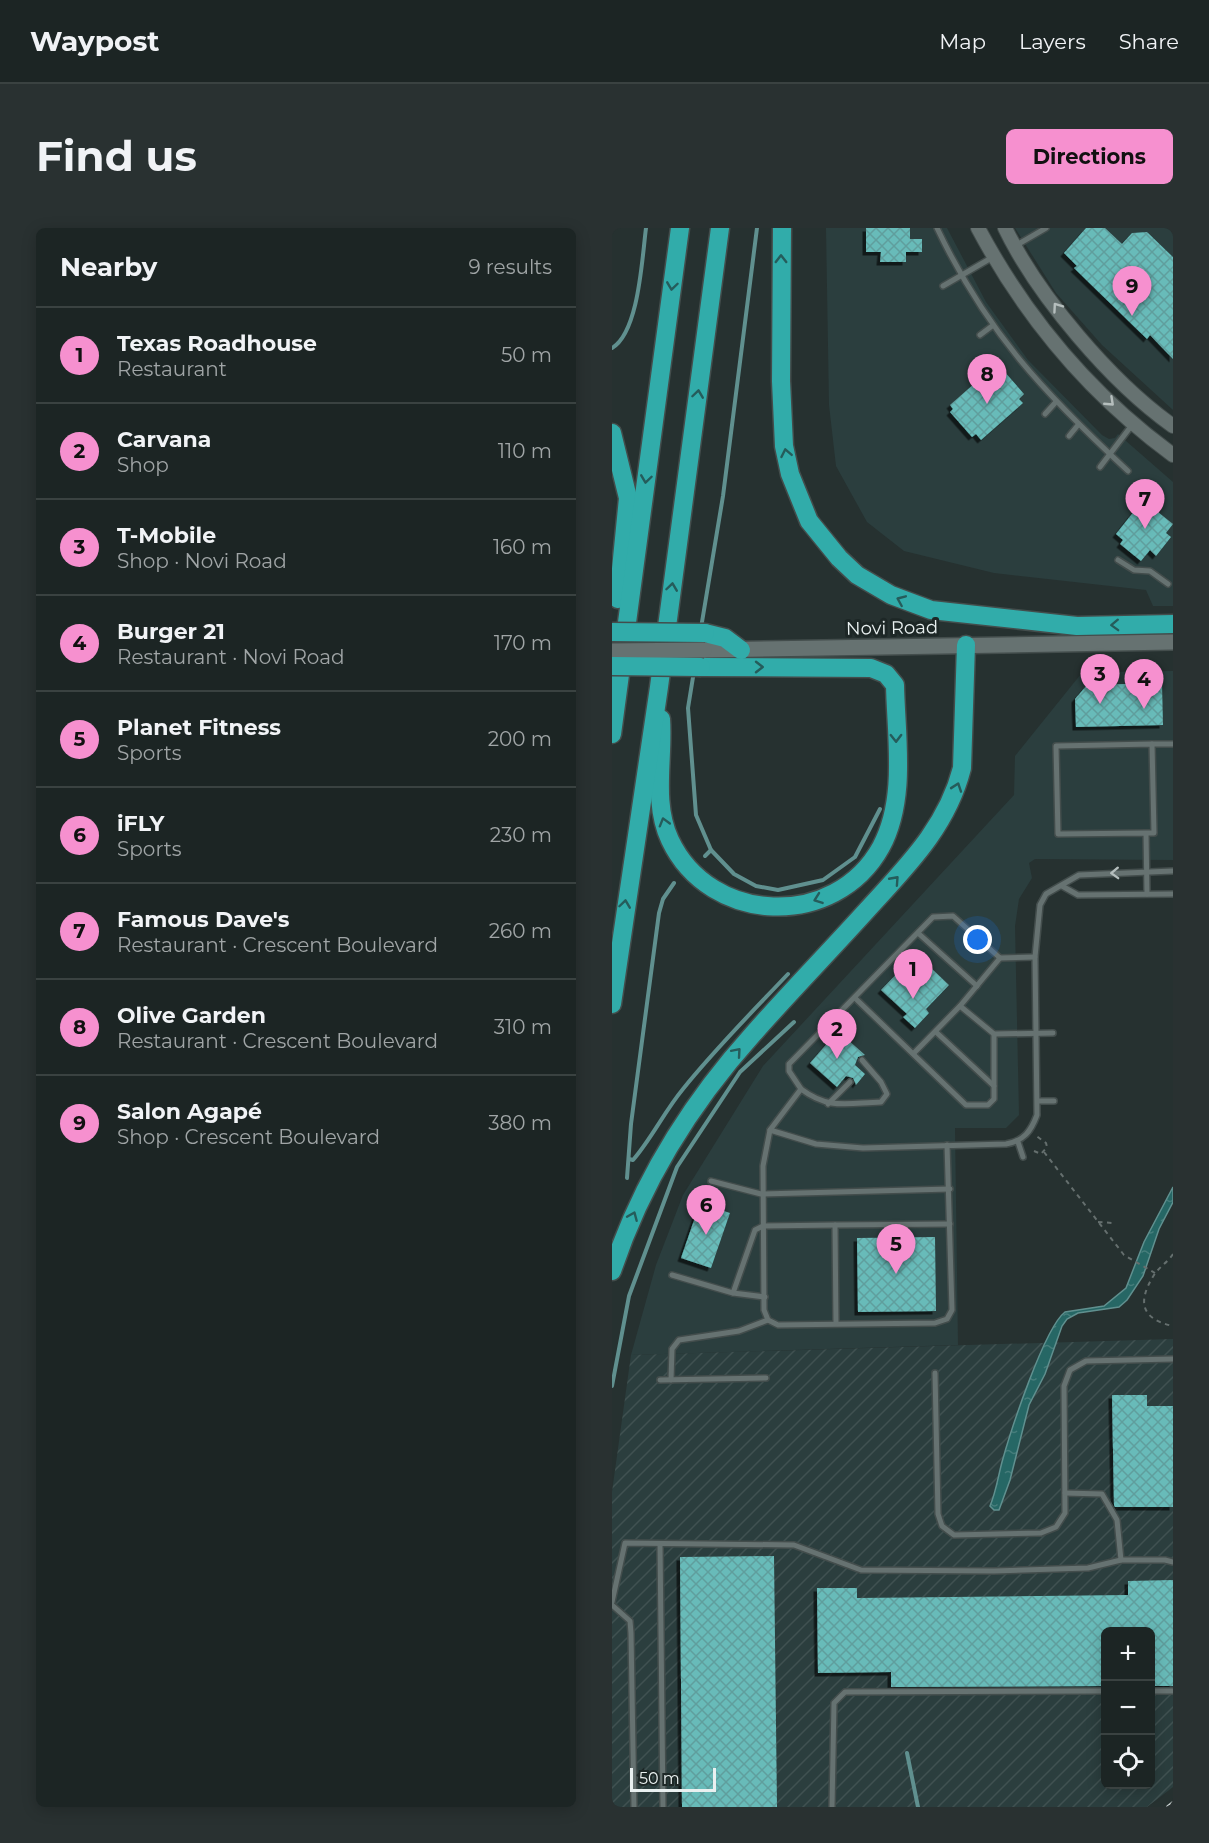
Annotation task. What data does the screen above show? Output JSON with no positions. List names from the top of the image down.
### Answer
{
  "streets": {
    "main road": ["Novi Road"]
  },
  "scale_bar": "50 m",
  "page": {
    "header": "Waypost",
    "nav": ["Map", "Layers", "Share"],
    "buttons": "Directions",
    "title": "Find us",
    "heading": ["Nearby", "9 results"],
    "pins": [
      "9",
      "8",
      "7",
      "3",
      "4",
      "1",
      "2",
      "6",
      "5"
    ],
    "list": [
      {
        "mark": "1",
        "name": "Texas Roadhouse",
        "note": "Restaurant",
        "value": "50 m"
      },
      {
        "mark": "2",
        "name": "Carvana",
        "note": "Shop",
        "value": "110 m"
      },
      {
        "mark": "3",
        "name": "T-Mobile",
        "note": "Shop · Novi Road",
        "value": "160 m"
      },
      {
        "mark": "4",
        "name": "Burger 21",
        "note": "Restaurant · Novi Road",
        "value": "170 m"
      },
      {
        "mark": "5",
        "name": "Planet Fitness",
        "note": "Sports",
        "value": "200 m"
      },
      {
        "mark": "6",
        "name": "iFLY",
        "note": "Sports",
        "value": "230 m"
      },
      {
        "mark": "7",
        "name": "Famous Dave's",
        "note": "Restaurant · Crescent Boulevard",
        "value": "260 m"
      },
      {
        "mark": "8",
        "name": "Olive Garden",
        "note": "Restaurant · Crescent Boulevard",
        "value": "310 m"
      },
      {
        "mark": "9",
        "name": "Salon Agapé",
        "note": "Shop · Crescent Boulevard",
        "value": "380 m"
      }
    ],
    "map_buttons": ["+", "−"],
    "scale": "50 m"
  }
}
